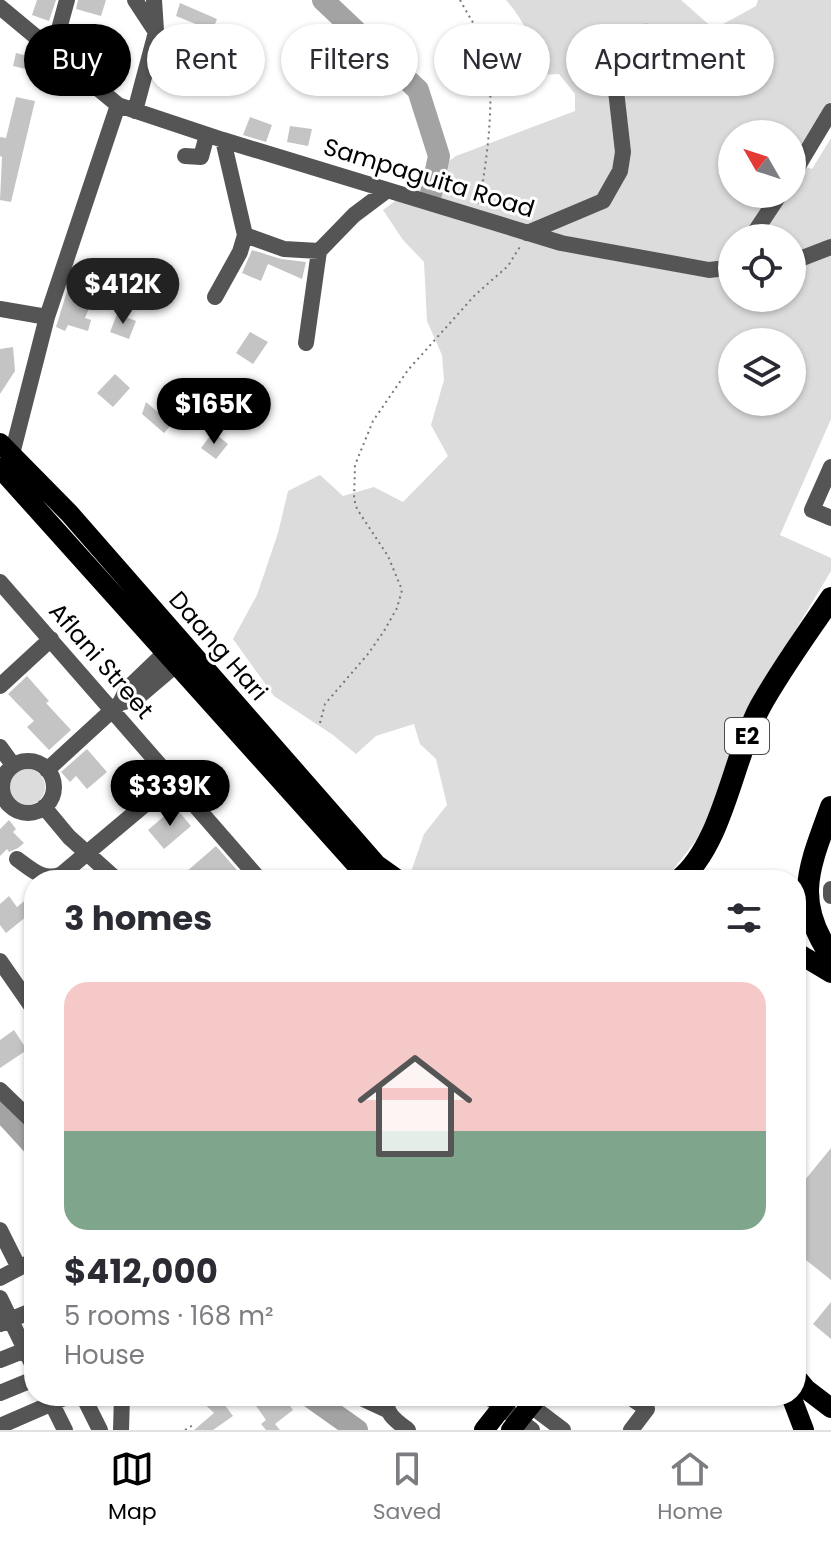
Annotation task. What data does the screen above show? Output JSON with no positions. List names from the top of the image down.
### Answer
{
  "streets": {
    "highway": ["E2"],
    "main road": ["Daang Hari"],
    "street": ["Sampaguita Road", "Aflani Street"]
  },
  "north": "top left",
  "page": {
    "chip": [
      "Buy",
      "Rent",
      "Filters",
      "New",
      "Apartment"
    ],
    "price": ["$412K", "$165K", "$339K"],
    "heading": "3 homes",
    "list": [
      {
        "name": "$412,000",
        "note": "5 rooms · 168 m² · House"
      }
    ],
    "tabs": ["Map", "Saved", "Home"]
  }
}
